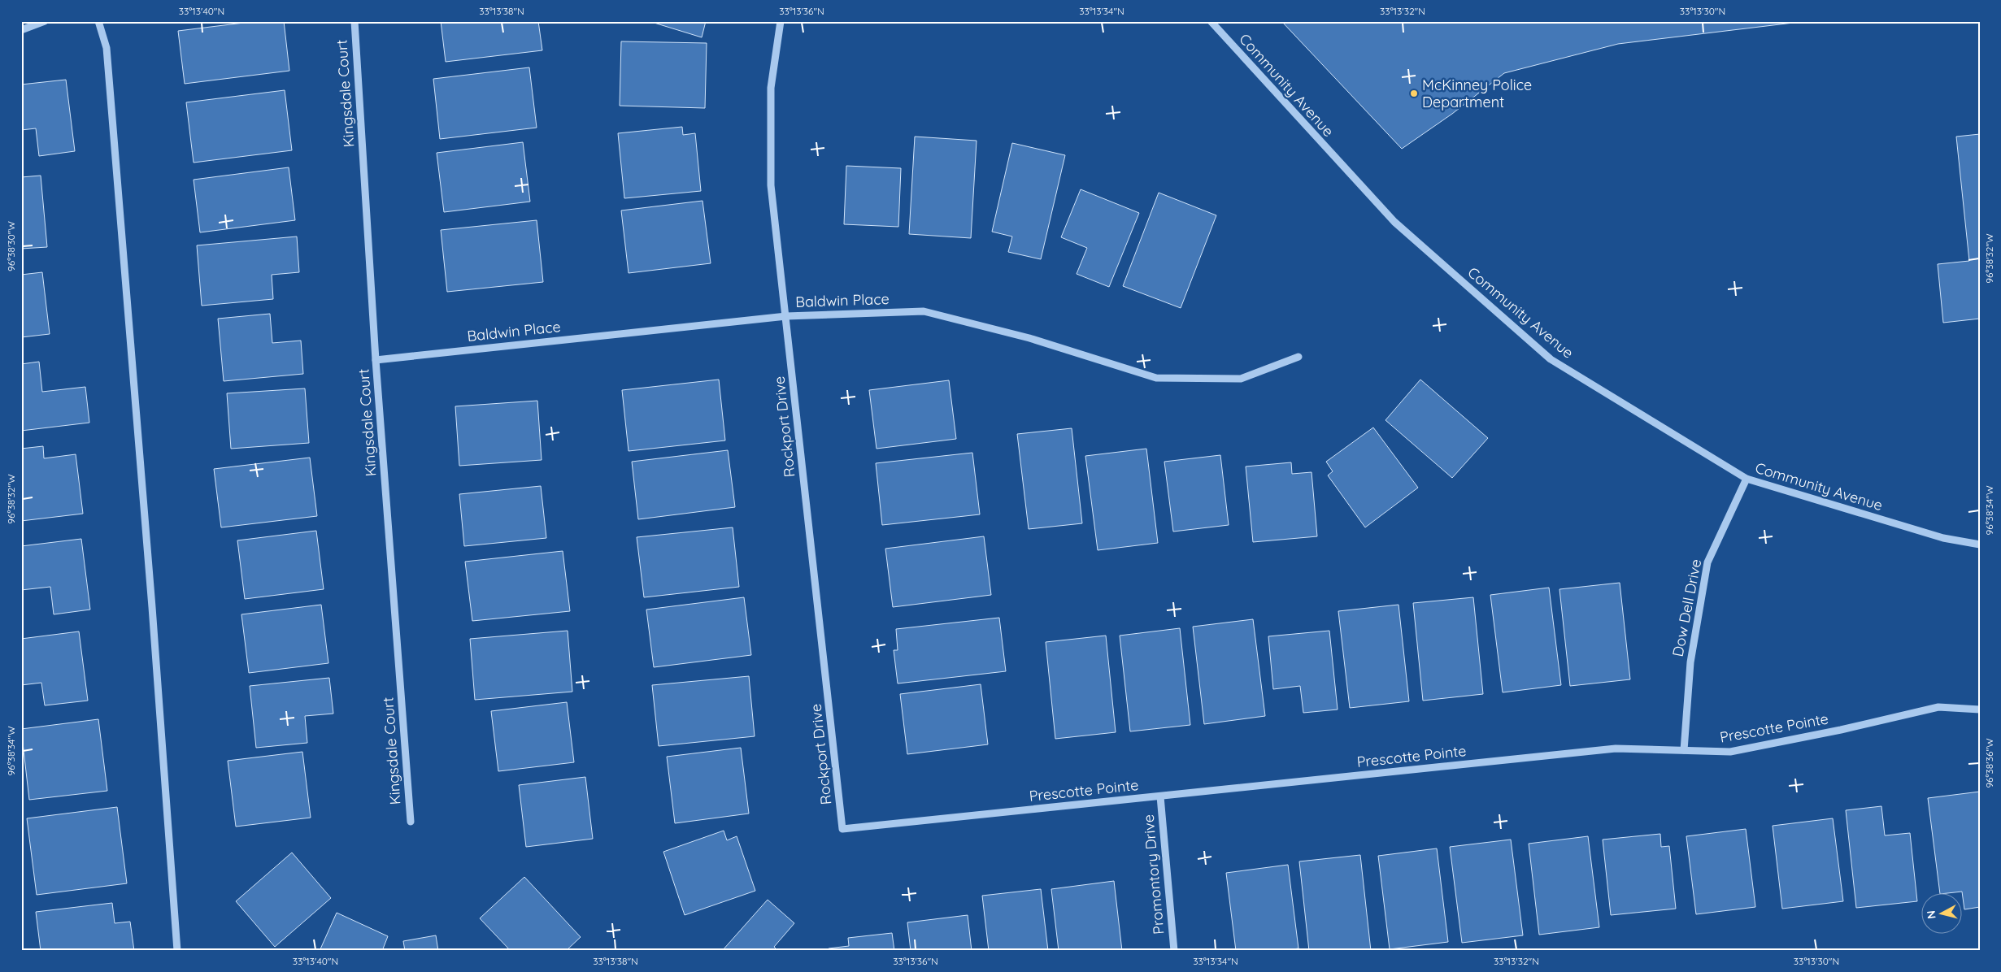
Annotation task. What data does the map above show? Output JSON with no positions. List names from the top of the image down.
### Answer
{
  "streets": {
    "street": [
      "Community Avenue",
      "Kingsdale Court",
      "Baldwin Place",
      "Rockport Drive",
      "Dow Dell Drive",
      "Prescotte Pointe",
      "Promontory Drive"
    ]
  },
  "crossings": [
    ["Community Avenue", "Dow Dell Drive"],
    ["Kingsdale Court", "Baldwin Place"],
    ["Baldwin Place", "Rockport Drive"],
    ["Rockport Drive", "Prescotte Pointe"],
    ["Dow Dell Drive", "Prescotte Pointe"],
    ["Prescotte Pointe", "Promontory Drive"]
  ],
  "places": ["McKinney Police Department"],
  "north": "left",
  "coordinates": [
    "33°13'40\"N",
    "33°13'38\"N",
    "33°13'36\"N",
    "33°13'34\"N",
    "33°13'32\"N",
    "33°13'30\"N",
    "96°38'30\"W",
    "96°38'32\"W",
    "96°38'34\"W",
    "96°38'36\"W"
  ]
}
